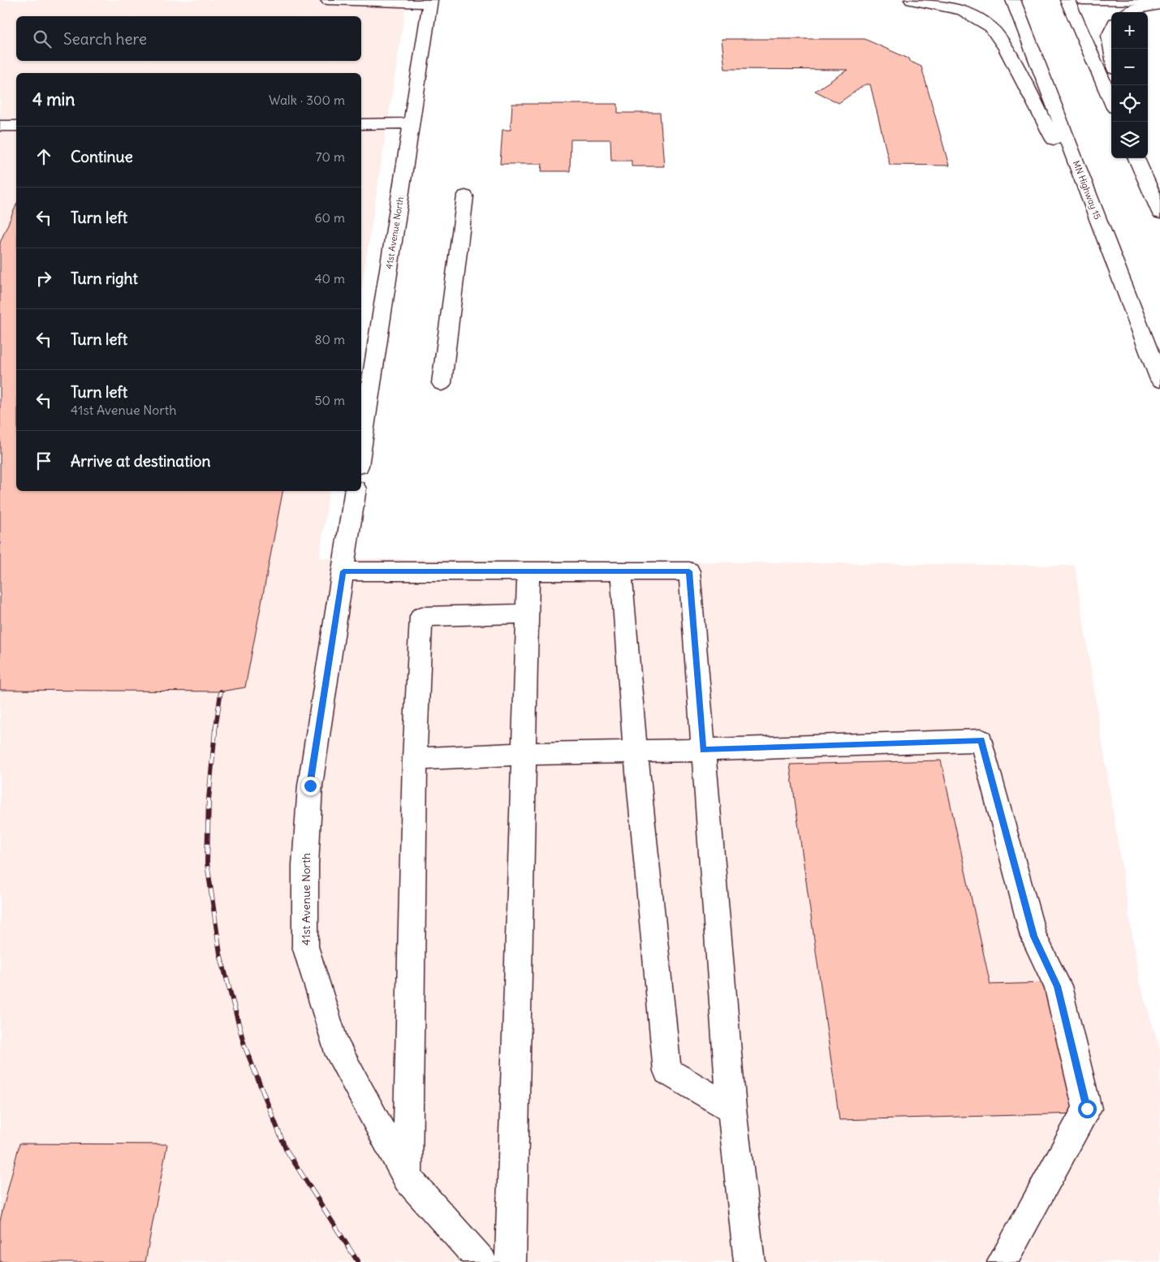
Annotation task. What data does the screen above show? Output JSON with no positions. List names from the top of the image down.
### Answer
{
  "streets": {
    "main road": ["MN Highway 15", "41st Avenue North"]
  },
  "page": {
    "map_buttons": ["+", "−"],
    "search": "Search here",
    "heading": ["4 min", "Walk · 300 m"],
    "list": [
      ["Continue", "70 m"],
      ["Turn left", "60 m"],
      ["Turn right", "40 m"],
      ["Turn left", "80 m"],
      ["Turn left", "41st Avenue North", "50 m"],
      "Arrive at destination"
    ]
  }
}
